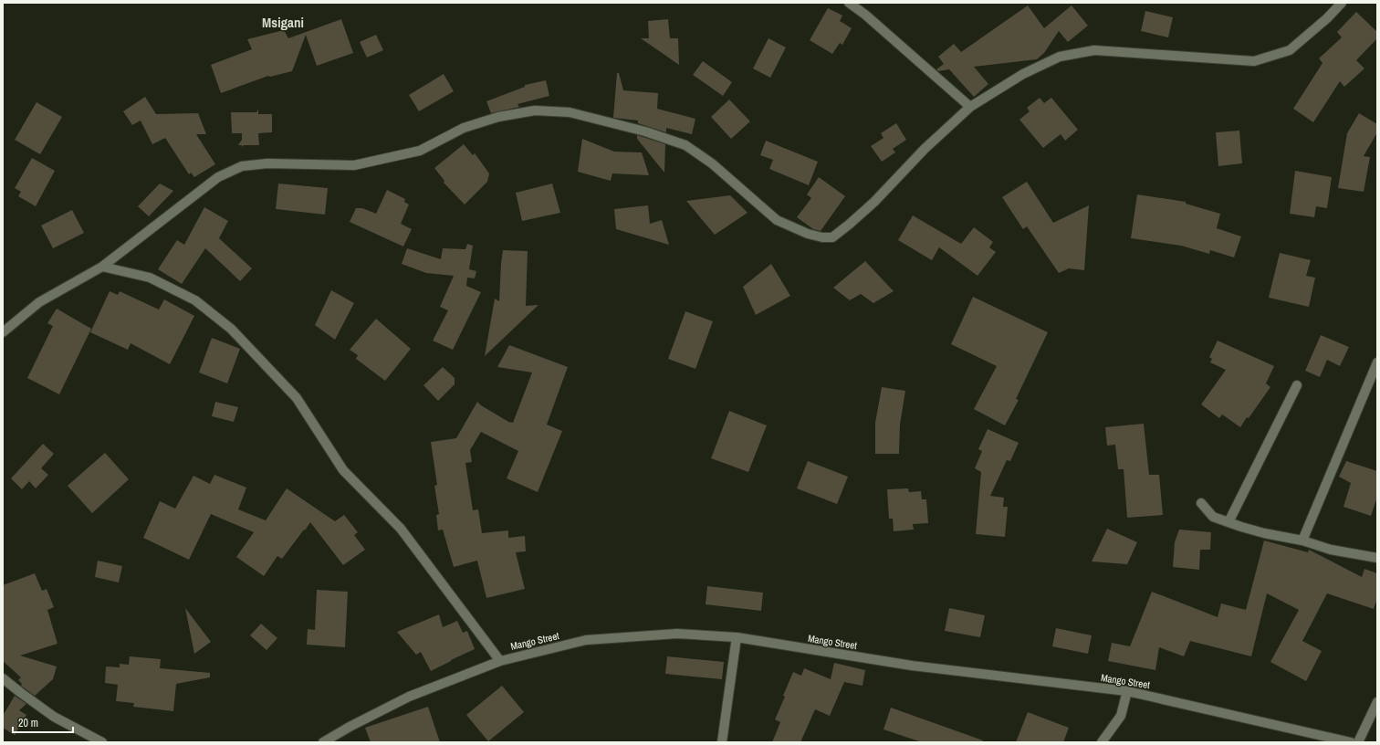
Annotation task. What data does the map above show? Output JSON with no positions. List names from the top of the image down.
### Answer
{
  "streets": {
    "street": ["Mango Street"]
  },
  "districts": ["Msigani"],
  "scale_bar": "20 m"
}
